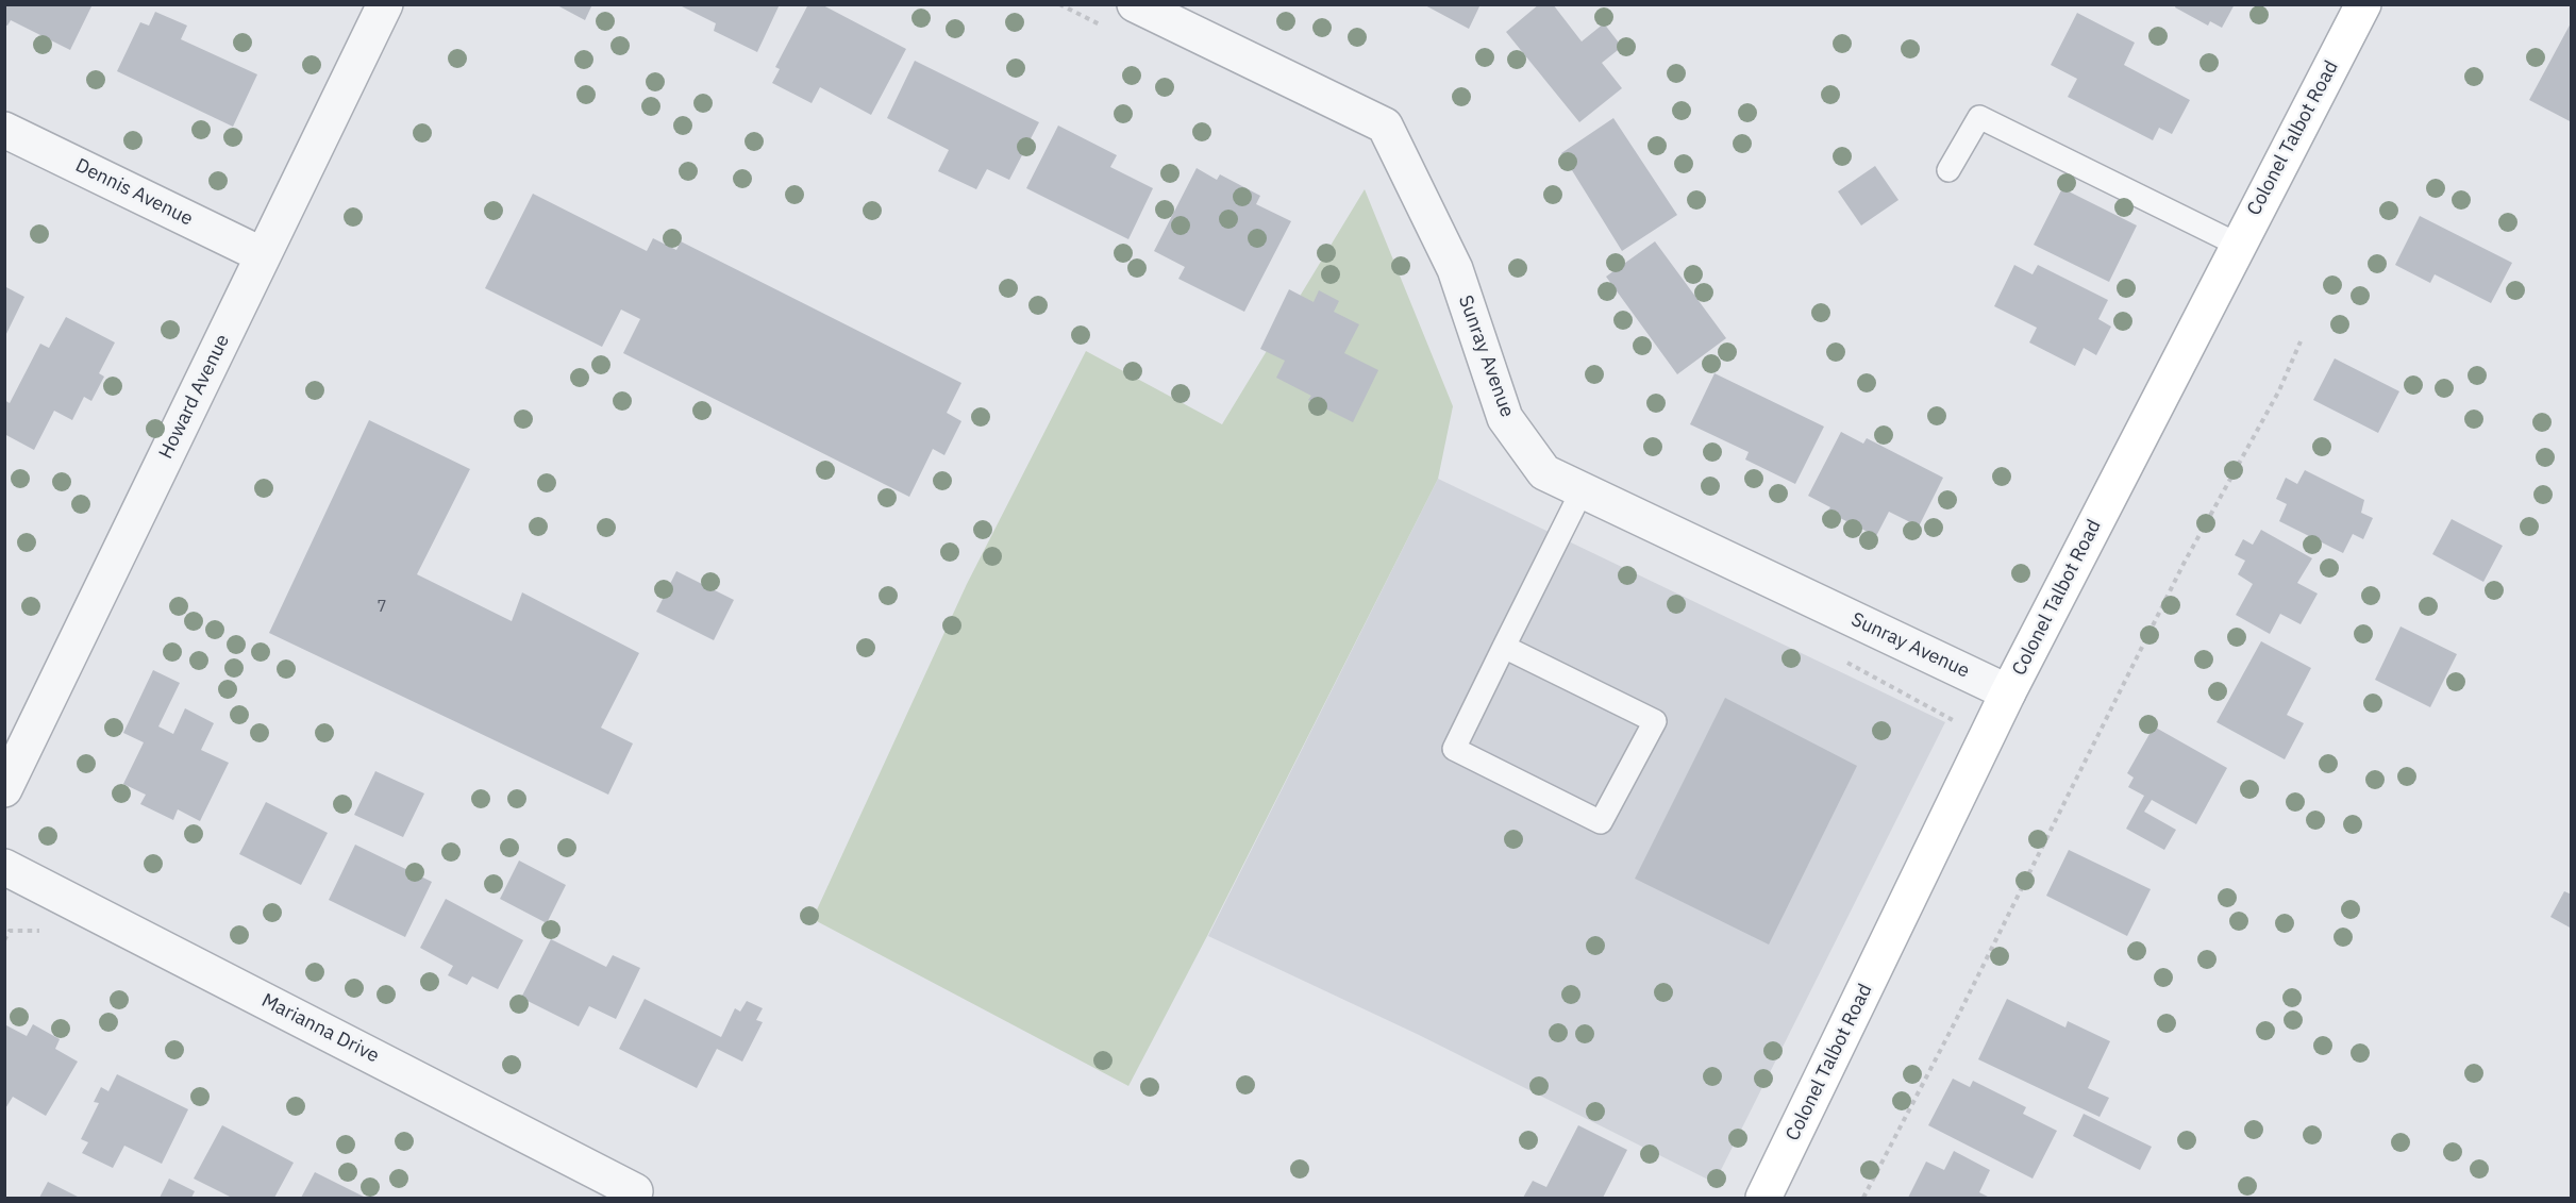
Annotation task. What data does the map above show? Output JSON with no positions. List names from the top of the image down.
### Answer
{
  "streets": {
    "main road": ["Colonel Talbot Road"],
    "street": [
      "Dennis Avenue",
      "Sunray Avenue",
      "Howard Avenue",
      "Marianna Drive"
    ]
  },
  "crossings": [
    ["Colonel Talbot Road", "Sunray Avenue"],
    ["Dennis Avenue", "Howard Avenue"]
  ],
  "house_numbers": ["7"]
}
